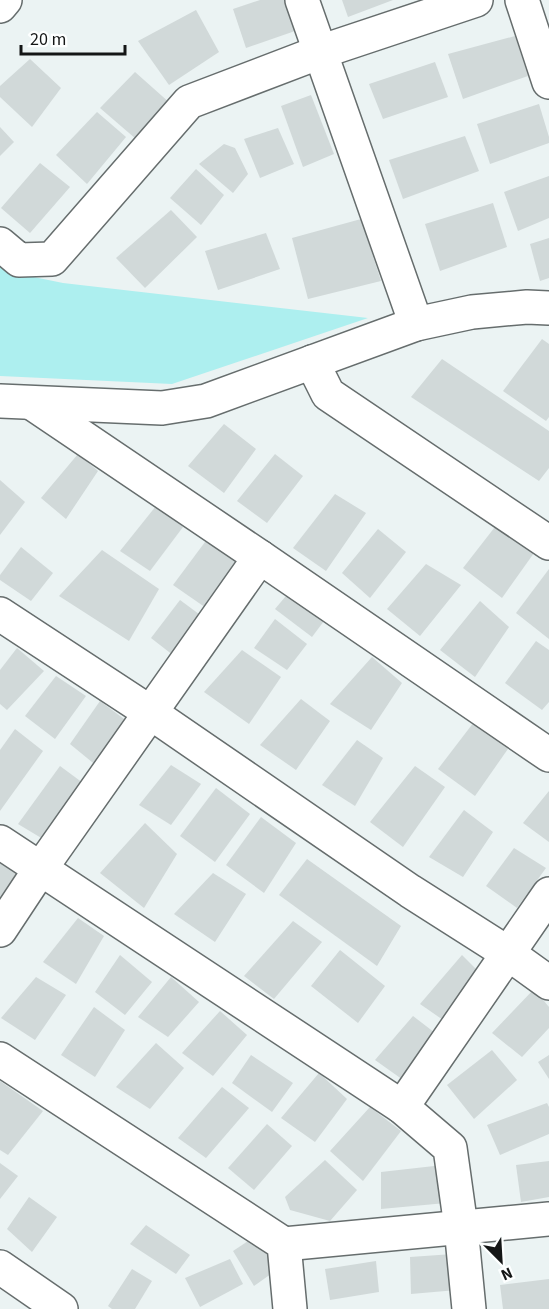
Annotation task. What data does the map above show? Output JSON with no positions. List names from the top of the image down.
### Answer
{
  "scale_bar": "20 m",
  "north": "bottom right"
}
